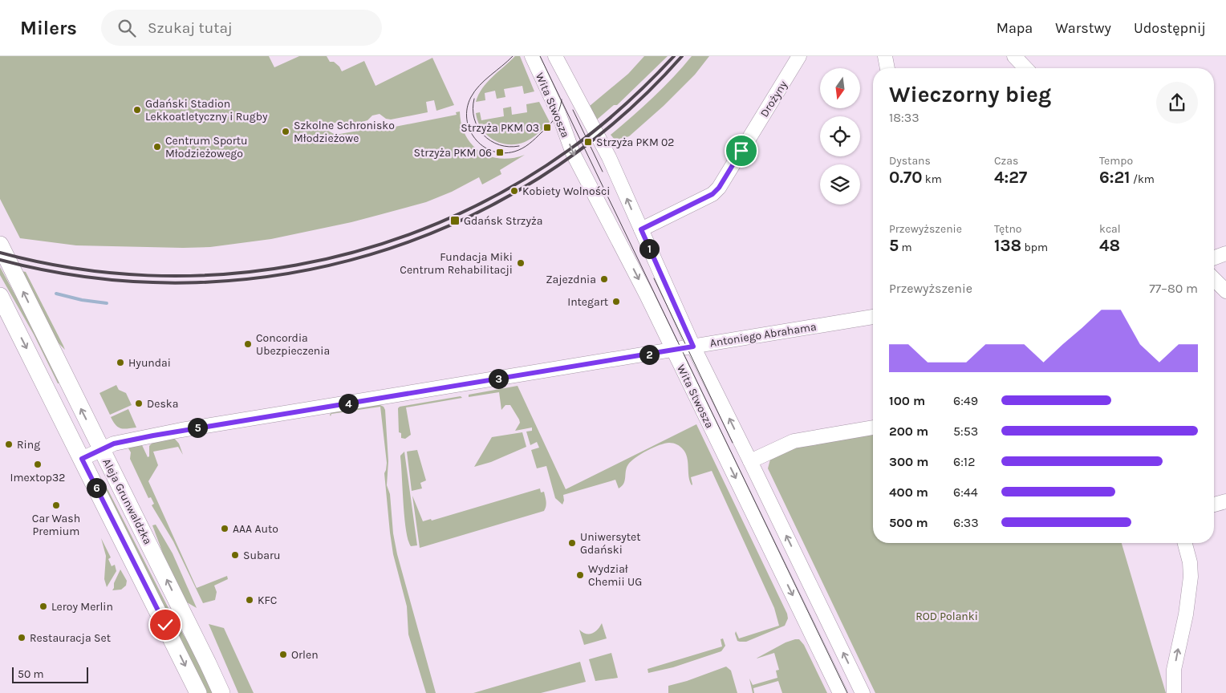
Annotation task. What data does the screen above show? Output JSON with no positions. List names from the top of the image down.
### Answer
{
  "streets": {
    "main road": ["Aleja Grunwaldzka"],
    "street": ["Drożyny", "Wita Stwosza", "Antoniego Abrahama"]
  },
  "crossings": [
    ["Drożyny", "Wita Stwosza"],
    ["Wita Stwosza", "Antoniego Abrahama"],
    ["Antoniego Abrahama", "Aleja Grunwaldzka"]
  ],
  "parks": ["ROD Polanki"],
  "places": {
    "other": [
      "Gdański Stadion Lekkoatletyczny i Rugby",
      "Szkolne Schronisko Młodzieżowe",
      "Centrum Sportu Młodzieżowego",
      "Kobiety Wolności",
      "Fundacja Miki Centrum Rehabilitacji",
      "Zajezdnia",
      "Integart",
      "Concordia Ubezpieczenia",
      "Hyundai",
      "Deska",
      "Ring",
      "Imextop32",
      "Car Wash Premium",
      "AAA Auto",
      "Uniwersytet Gdański",
      "Subaru",
      "Wydział Chemii UG",
      "KFC",
      "Leroy Merlin",
      "Restauracja Set",
      "Orlen"
    ],
    "transit": [
      "Strzyża PKM 03",
      "Strzyża PKM 02",
      "Strzyża PKM 06",
      "Gdańsk Strzyża"
    ]
  },
  "scale_bar": "50 m",
  "north": "bottom",
  "page": {
    "header": "Milers",
    "search": "Szukaj tutaj",
    "nav": ["Mapa", "Warstwy", "Udostępnij"],
    "heading": ["Wieczorny bieg", "18:33"],
    "stats": [
      ["Dystans", "0.70 km"],
      ["Czas", "4:27"],
      ["Tempo", "6:21 /km"],
      ["Przewyższenie", "5 m"],
      ["Tętno", "138 bpm"],
      ["kcal", "48"]
    ],
    "pins": [
      "1",
      "2",
      "3",
      "4",
      "5",
      "6"
    ],
    "chart": ["Przewyższenie", "77–80 m"],
    "list": [
      {
        "name": "100 m",
        "note": "6:49"
      },
      {
        "name": "200 m",
        "note": "5:53"
      },
      {
        "name": "300 m",
        "note": "6:12"
      },
      {
        "name": "400 m",
        "note": "6:44"
      },
      {
        "name": "500 m",
        "note": "6:33"
      }
    ],
    "scale": "50 m"
  }
}
